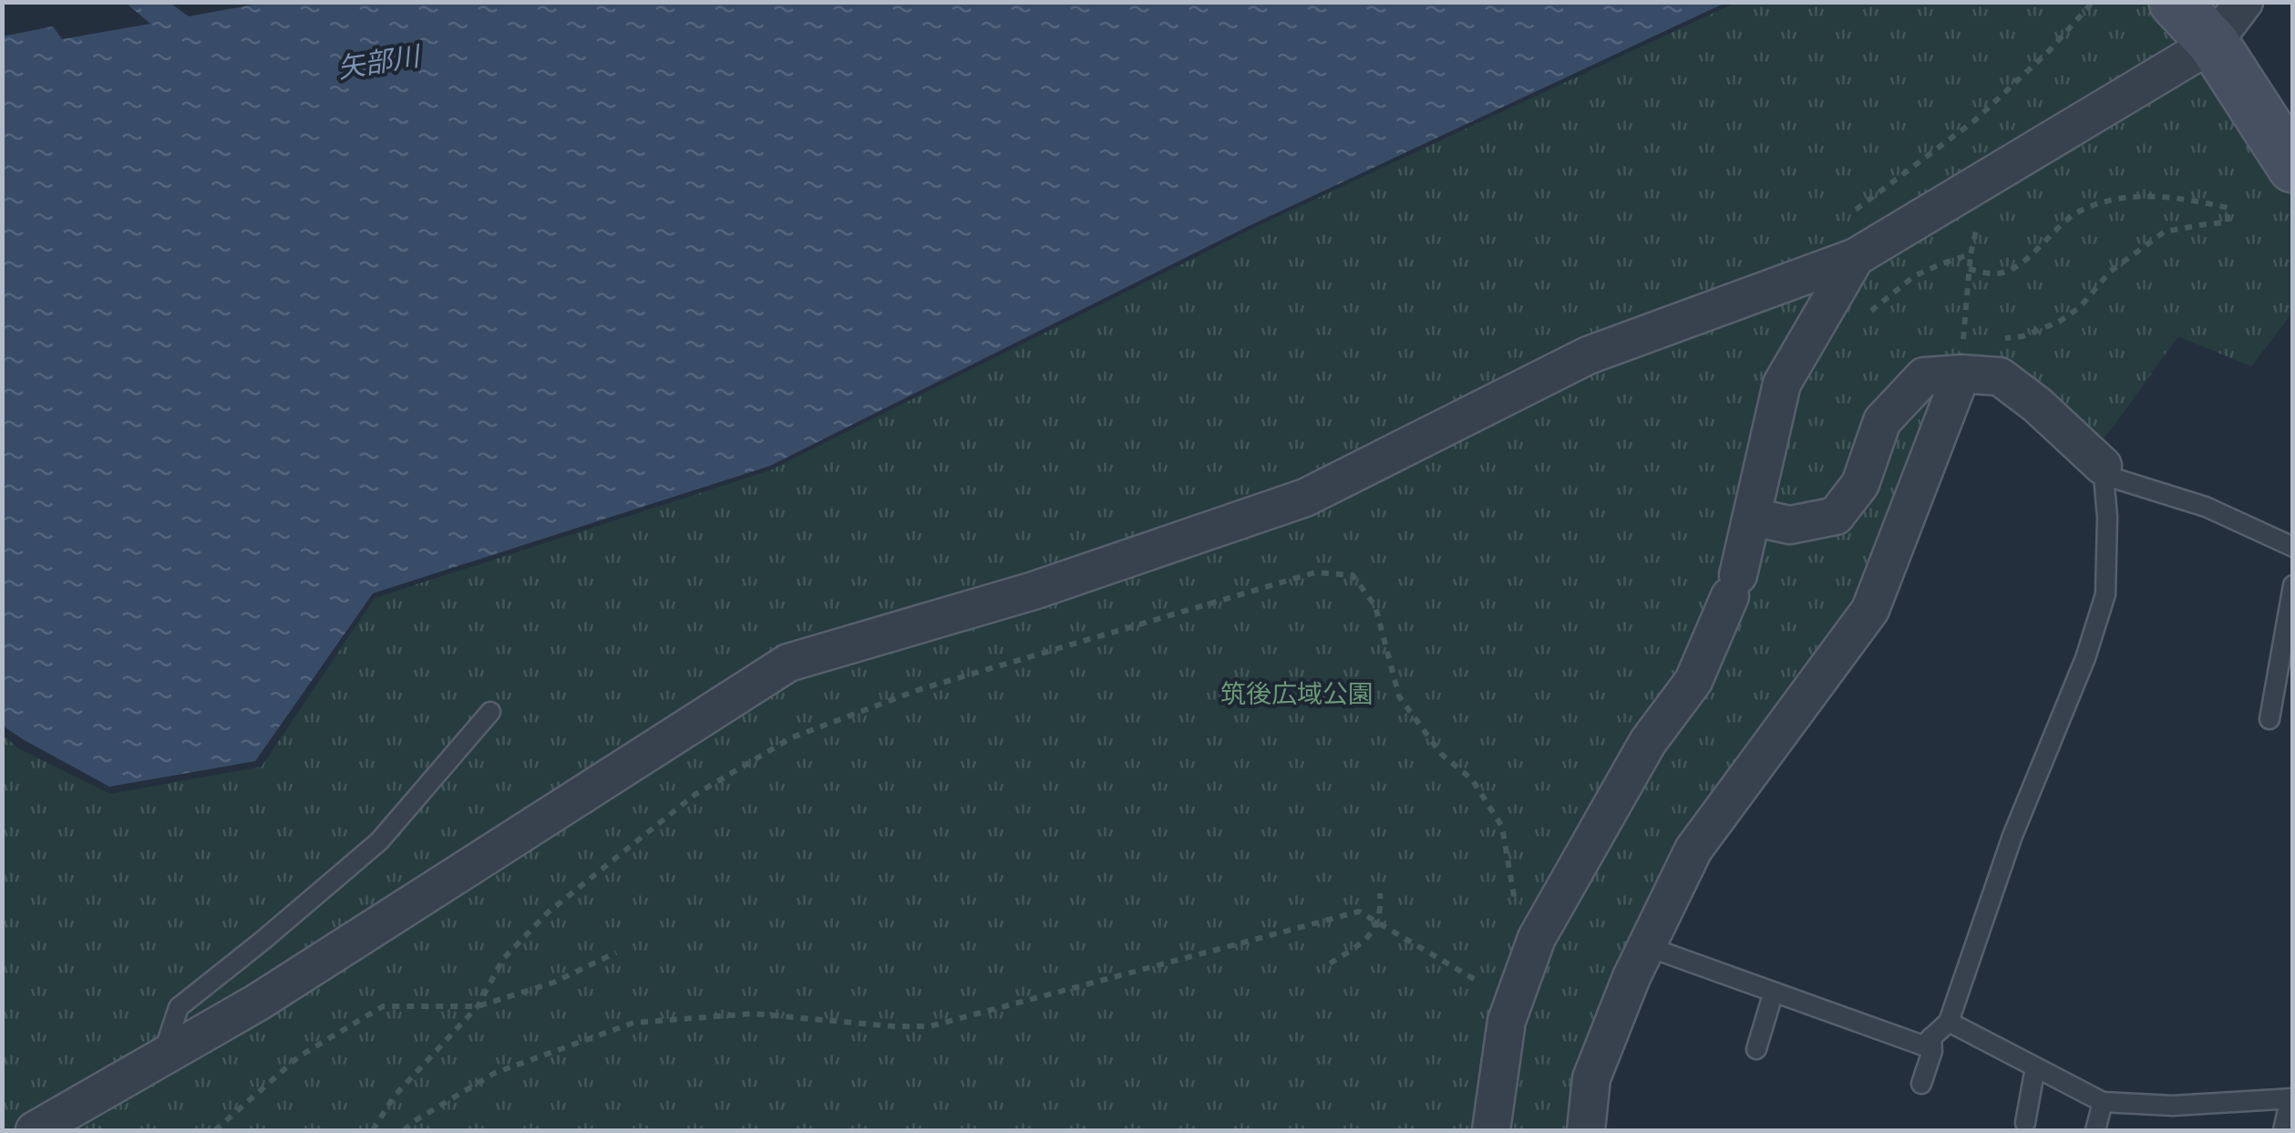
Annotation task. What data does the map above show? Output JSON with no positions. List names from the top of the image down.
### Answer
{
  "water": ["矢部川"],
  "parks": ["筑後広域公園"]
}
